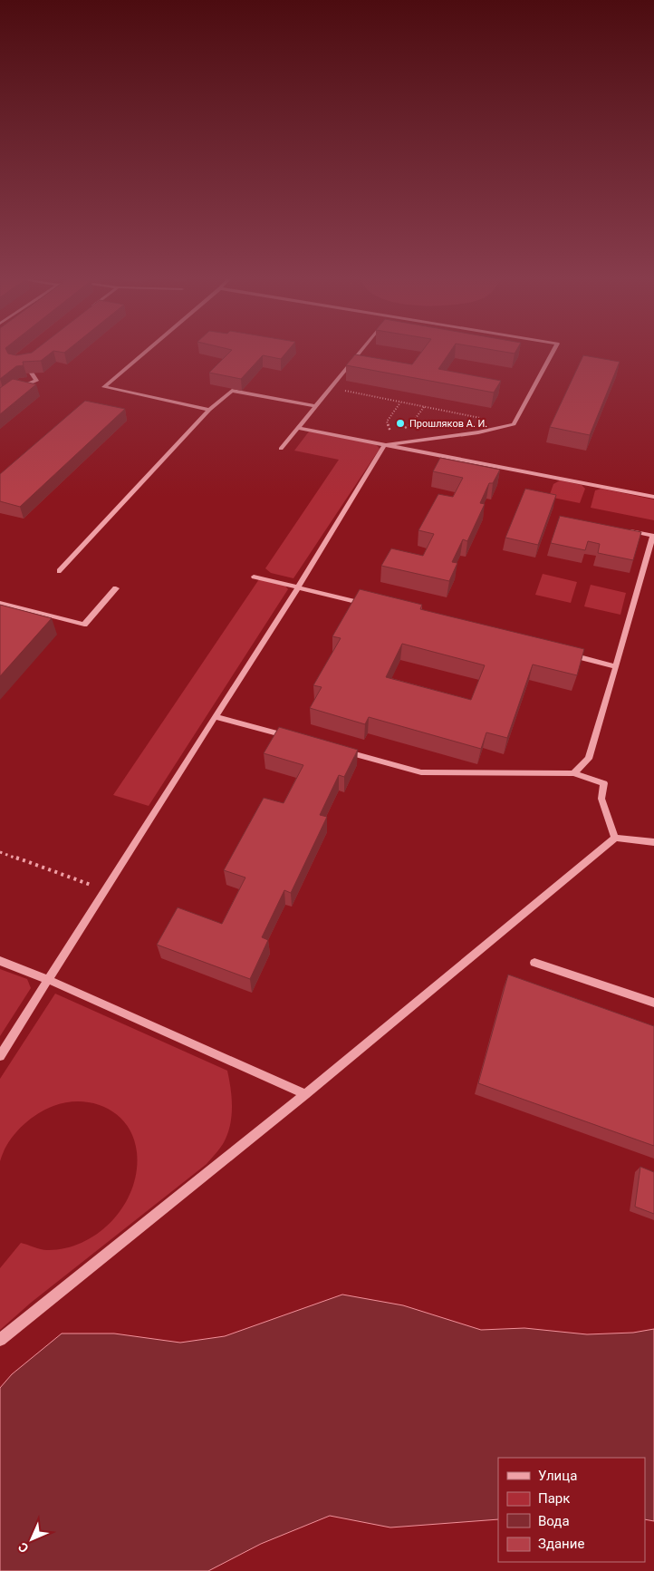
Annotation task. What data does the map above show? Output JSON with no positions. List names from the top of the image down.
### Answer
{
  "places": ["Прошляков А. И."],
  "legend": [
    "Улица",
    "Парк",
    "Вода",
    "Здание"
  ],
  "north": "bottom left"
}
